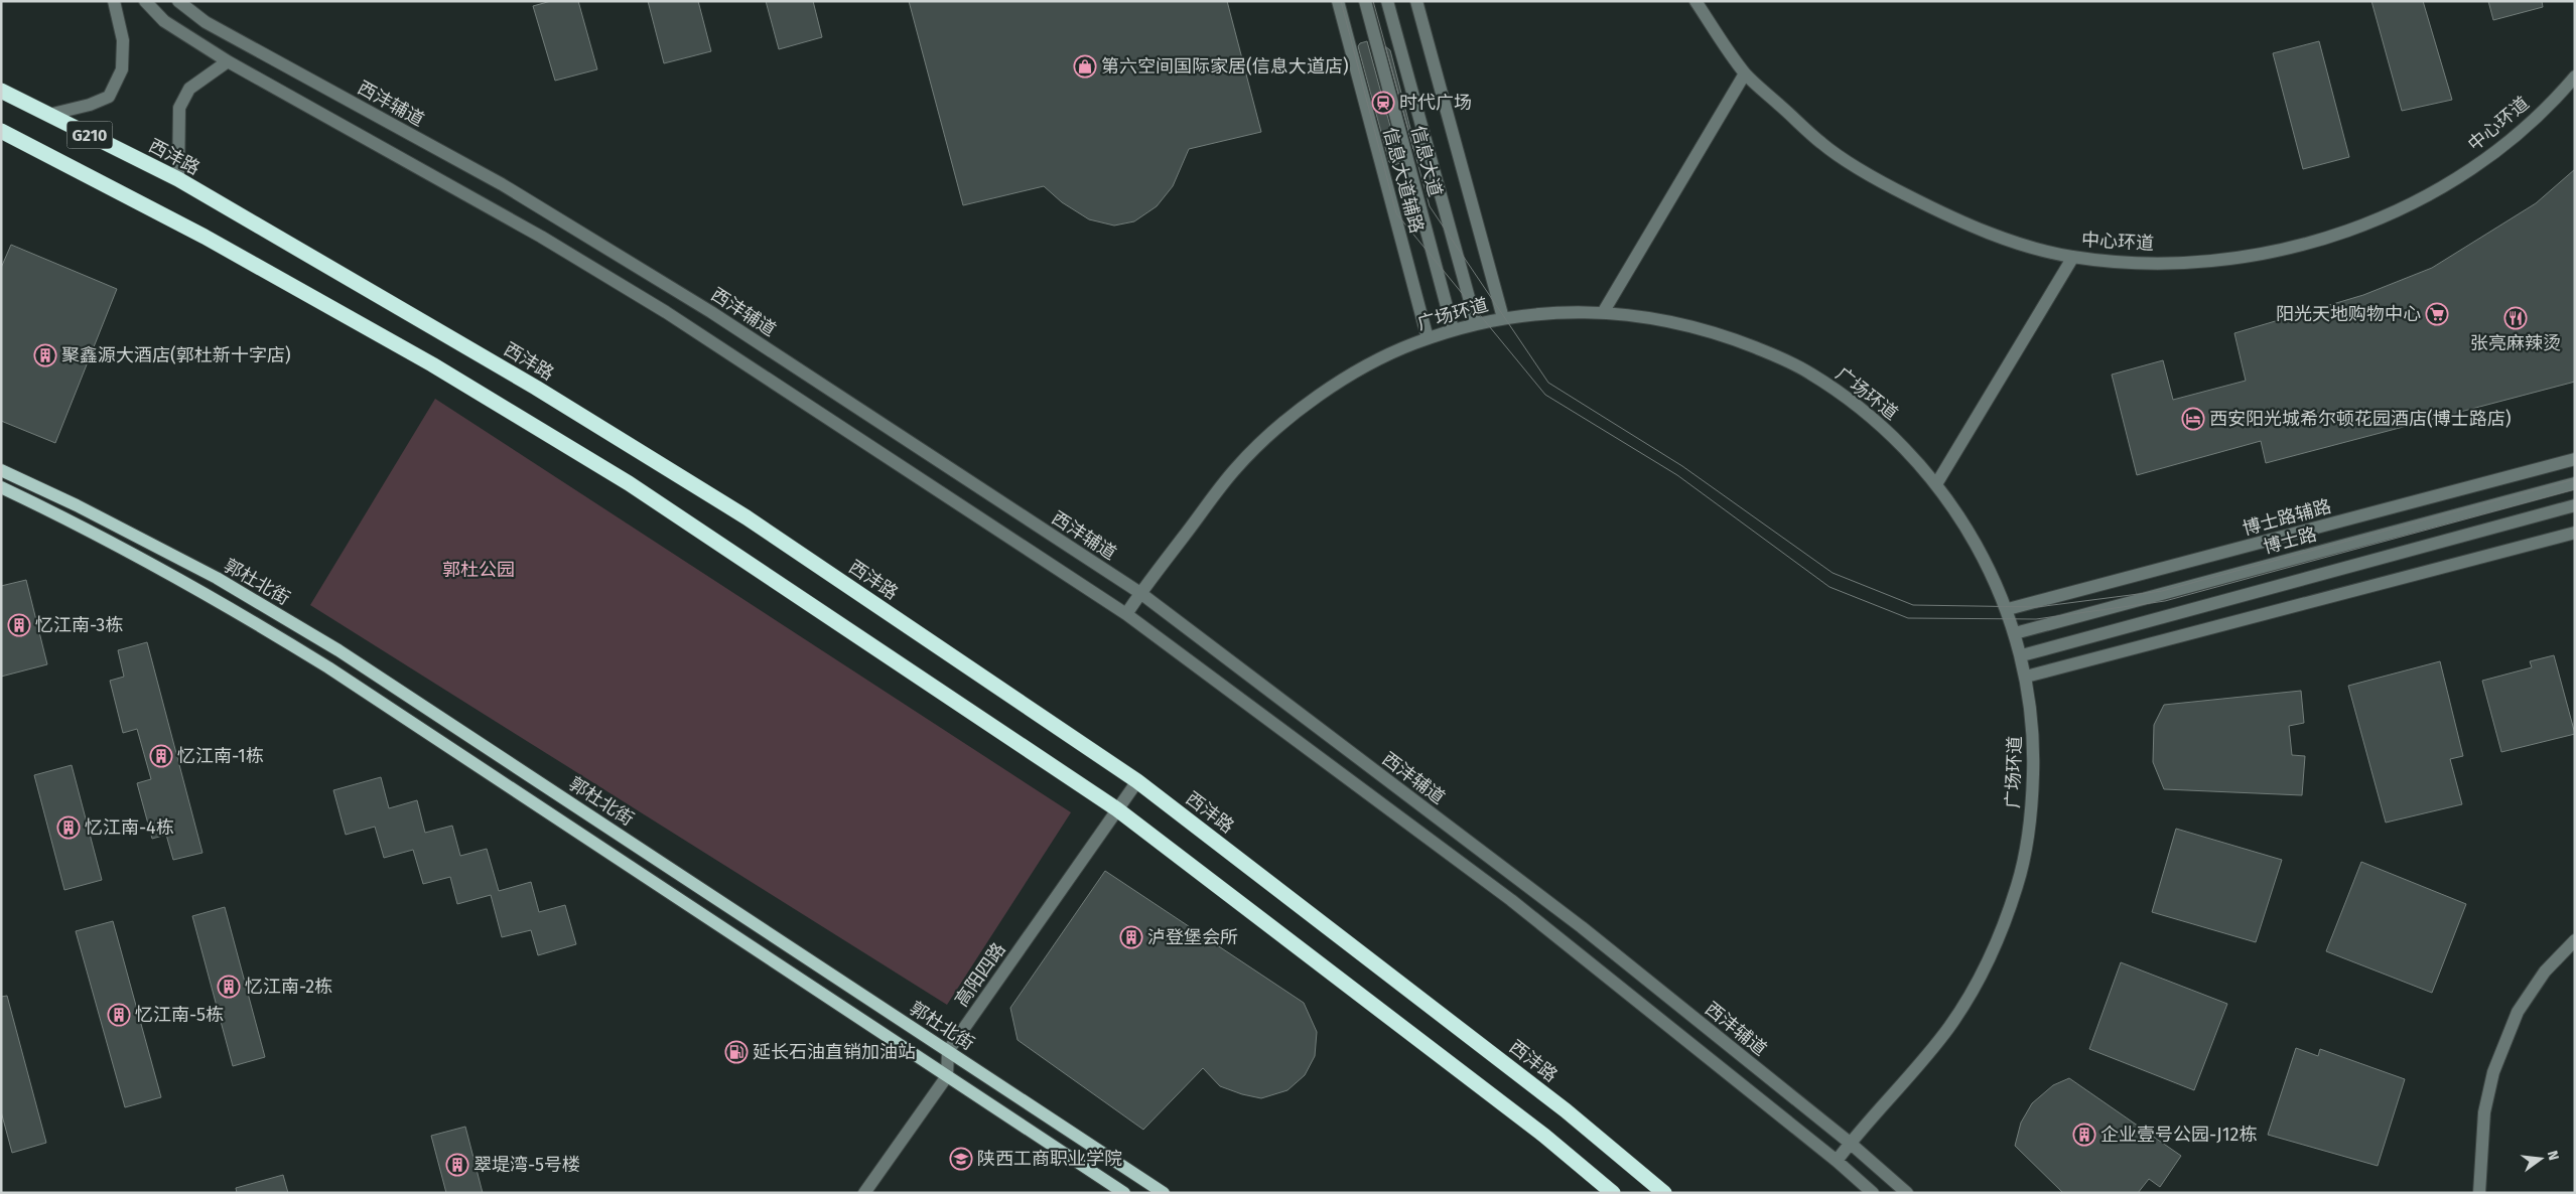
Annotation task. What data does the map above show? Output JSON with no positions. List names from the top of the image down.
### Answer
{
  "streets": {
    "highway": ["G210", "西沣路"],
    "main road": ["郭杜北街"],
    "street": [
      "西沣辅道",
      "中心环道",
      "信息大道",
      "信息大道辅路",
      "广场环道",
      "博士路辅路",
      "博士路",
      "高阳四路"
    ]
  },
  "crossings": [
    ["西沣辅道", "广场环道"],
    ["G210", "高阳四路"],
    ["西沣路", "高阳四路"],
    ["信息大道", "广场环道"],
    ["信息大道辅路", "广场环道"],
    ["广场环道", "博士路辅路"],
    ["广场环道", "博士路"],
    ["郭杜北街", "高阳四路"]
  ],
  "parks": ["郭杜公园"],
  "places": {
    "shop": ["第六空间国际家居(信息大道店)"],
    "station": ["时代广场"],
    "supermarket": ["阳光天地购物中心"],
    "restaurant": ["张亮麻辣烫"],
    "building": [
      "聚鑫源大酒店(郭杜新十字店)",
      "忆江南-3栋",
      "忆江南-1栋",
      "忆江南-4栋",
      "泸登堡会所",
      "忆江南-2栋",
      "忆江南-5栋",
      "企业壹号公园-J12栋",
      "翠堤湾-5号楼"
    ],
    "hotel": ["西安阳光城希尔顿花园酒店(博士路店)"],
    "fuel station": ["延长石油直销加油站"],
    "school or university": ["陕西工商职业学院"]
  },
  "north": "right"
}
